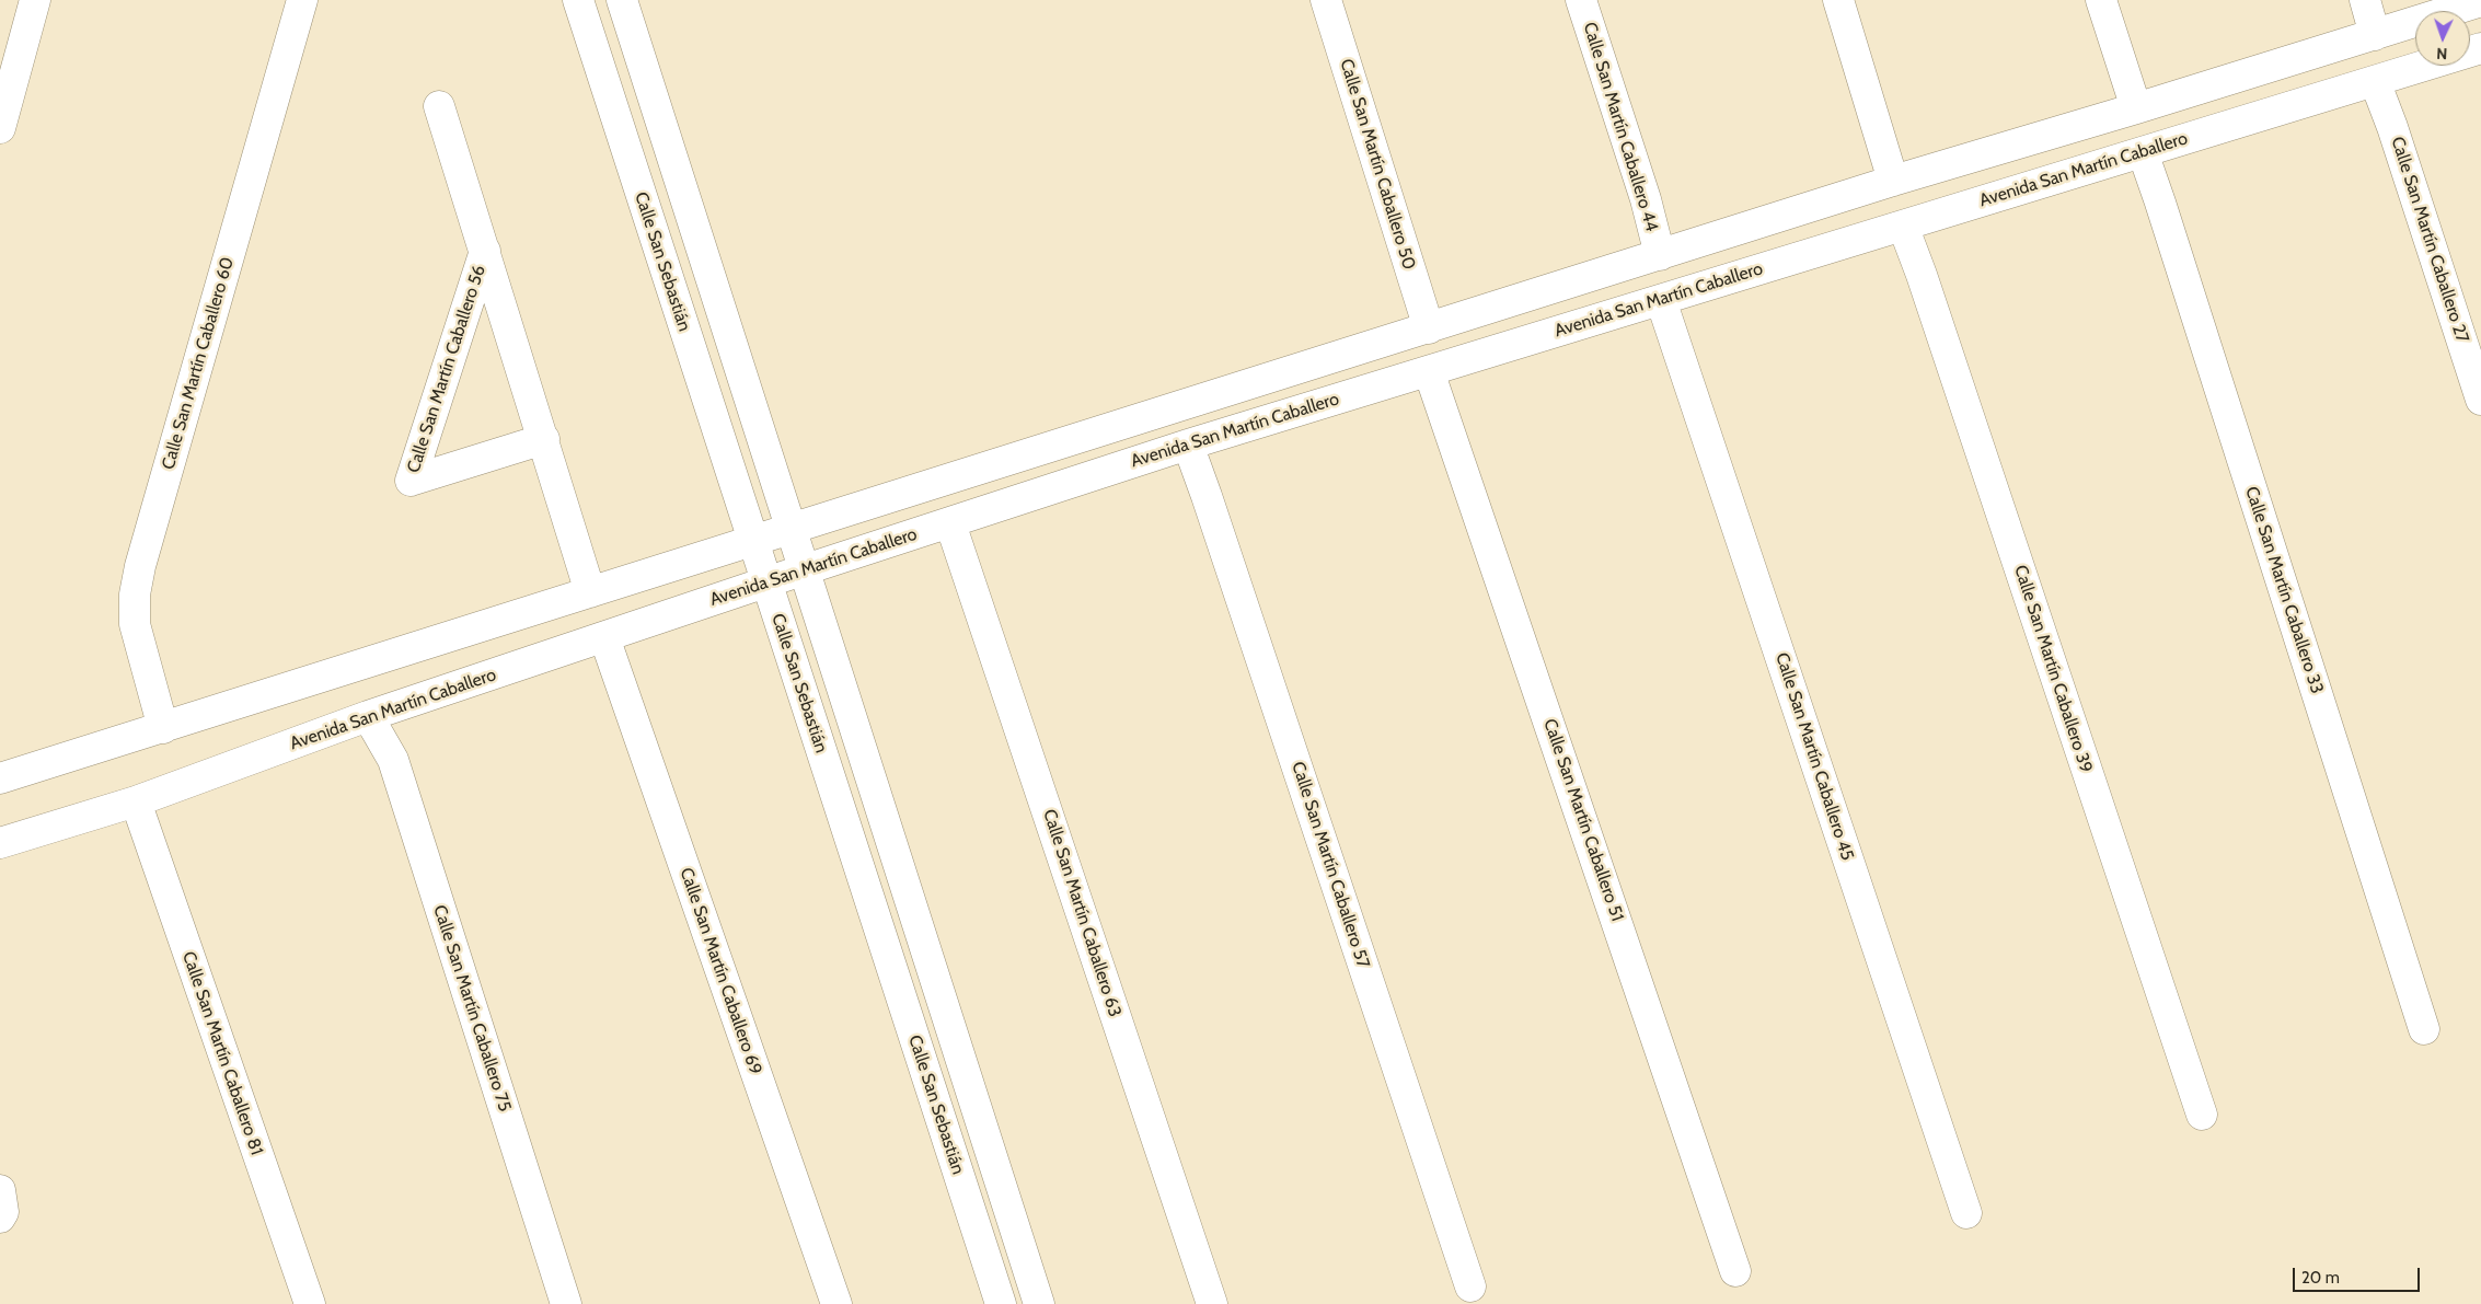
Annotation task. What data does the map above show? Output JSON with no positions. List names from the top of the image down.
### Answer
{
  "streets": {
    "street": [
      "Calle San Martín Caballero 44",
      "Calle San Martín Caballero 50",
      "Avenida San Martín Caballero",
      "Calle San Martín Caballero 27",
      "Calle San Sebastián",
      "Calle San Martín Caballero 60",
      "Calle San Martín Caballero 56",
      "Calle San Martín Caballero 33",
      "Calle San Martín Caballero 39",
      "Calle San Martín Caballero 45",
      "Calle San Martín Caballero 51",
      "Calle San Martín Caballero 57",
      "Calle San Martín Caballero 63",
      "Calle San Martín Caballero 69",
      "Calle San Martín Caballero 75",
      "Calle San Martín Caballero 81"
    ]
  },
  "crossings": [
    ["Avenida San Martín Caballero", "Calle San Martín Caballero 27"],
    ["Avenida San Martín Caballero", "Calle San Sebastián"],
    ["Avenida San Martín Caballero", "Calle San Martín Caballero 33"],
    ["Avenida San Martín Caballero", "Calle San Martín Caballero 39"],
    ["Avenida San Martín Caballero", "Calle San Martín Caballero 45"],
    ["Avenida San Martín Caballero", "Calle San Martín Caballero 51"],
    ["Avenida San Martín Caballero", "Calle San Martín Caballero 57"],
    ["Avenida San Martín Caballero", "Calle San Martín Caballero 63"],
    ["Avenida San Martín Caballero", "Calle San Martín Caballero 69"],
    ["Avenida San Martín Caballero", "Calle San Martín Caballero 75"],
    ["Avenida San Martín Caballero", "Calle San Martín Caballero 81"]
  ],
  "scale_bar": "20 m",
  "north": "bottom"
}
